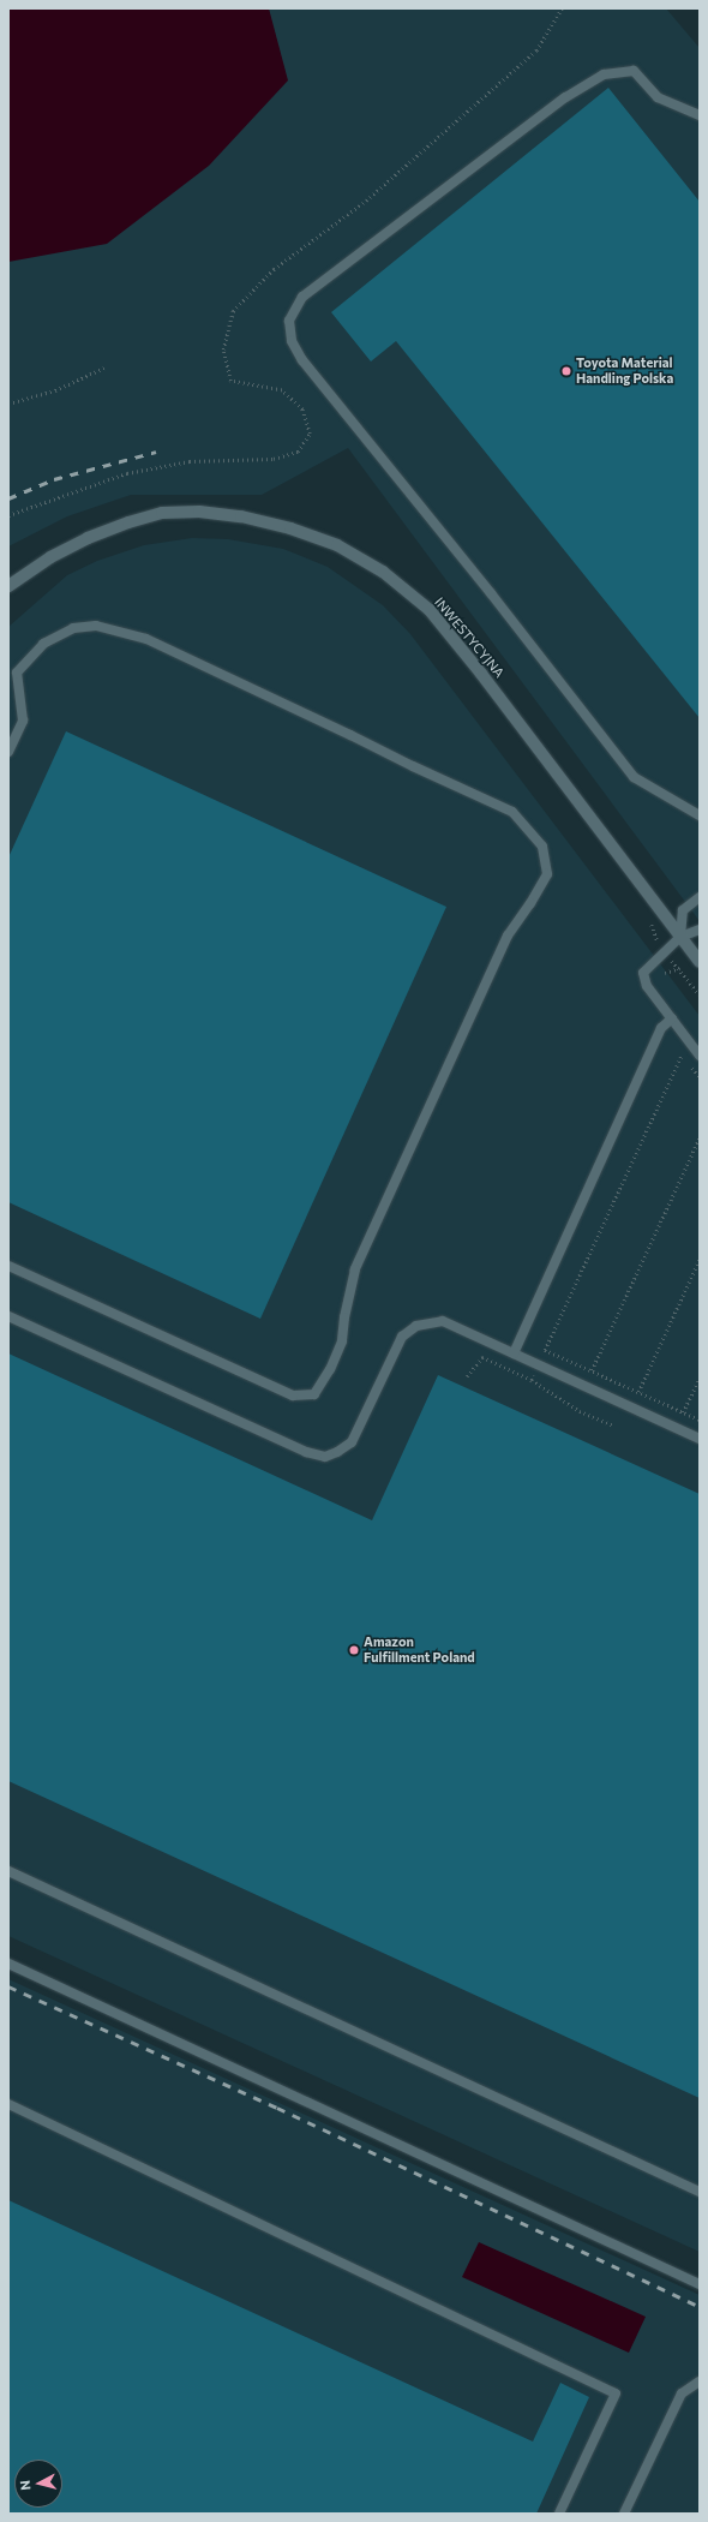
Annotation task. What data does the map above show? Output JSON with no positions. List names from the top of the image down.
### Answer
{
  "streets": {
    "street": ["INWESTYCYJNA"]
  },
  "places": ["Toyota Material Handling Polska", "Amazon Fulfillment Poland"],
  "north": "left"
}
